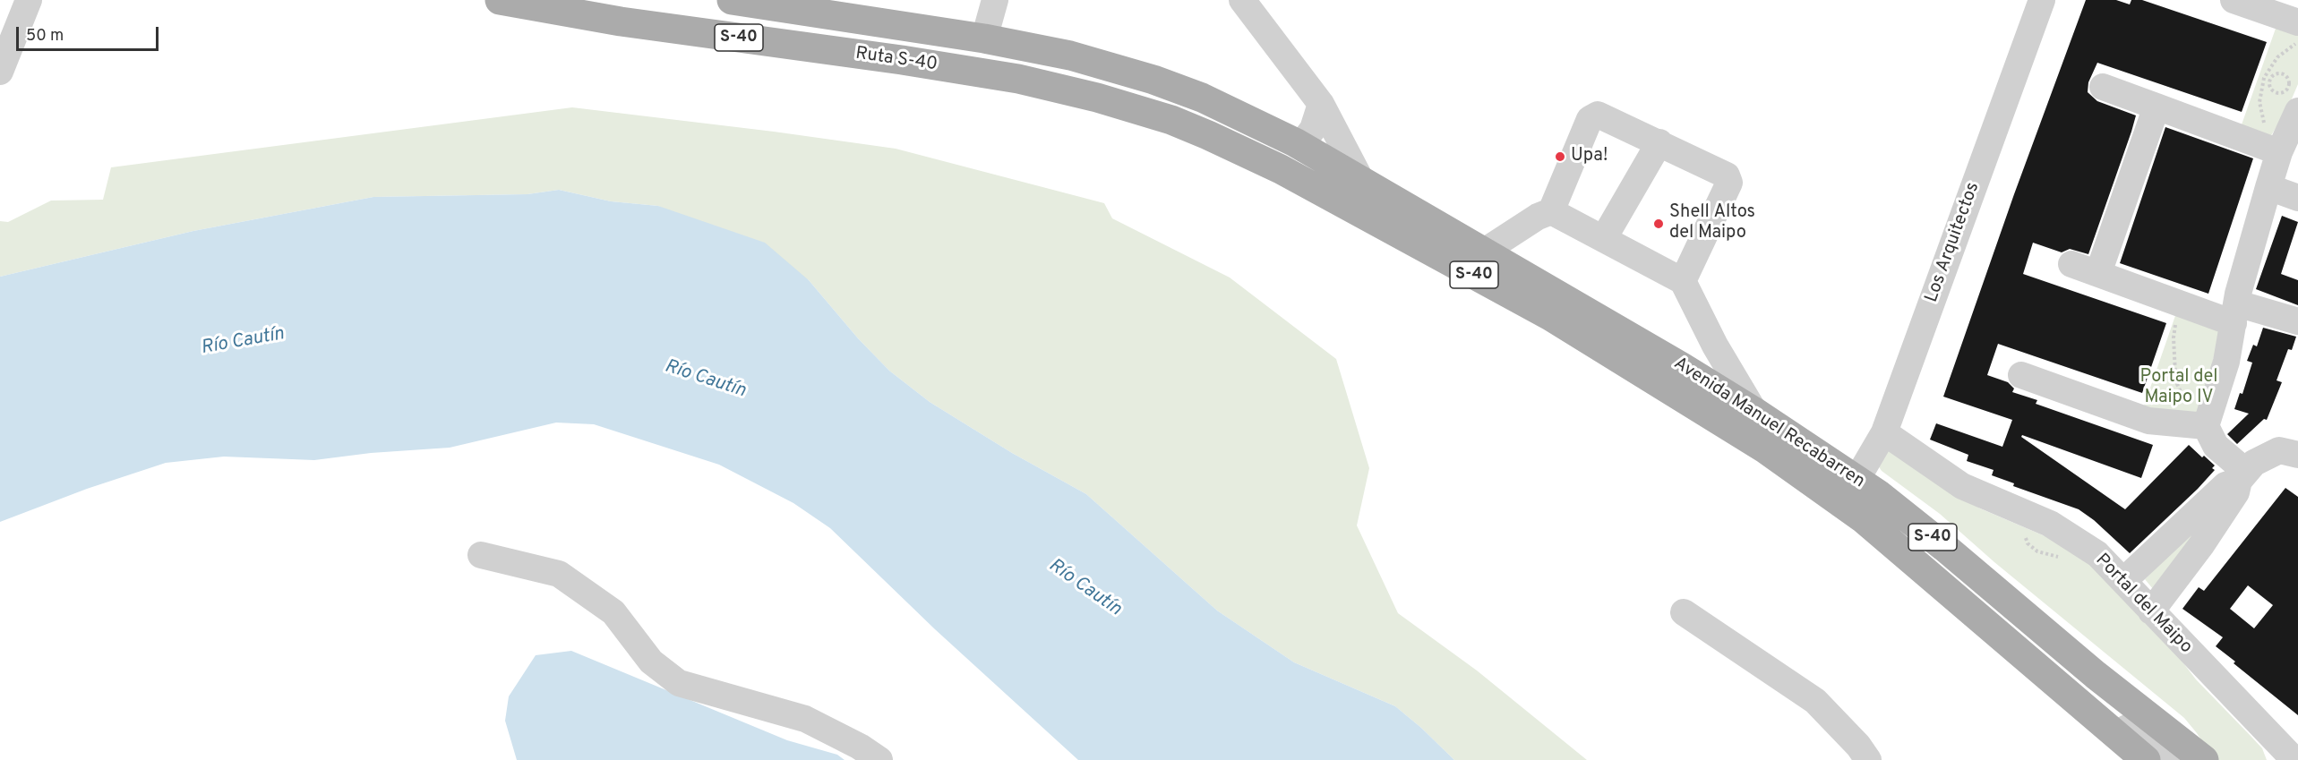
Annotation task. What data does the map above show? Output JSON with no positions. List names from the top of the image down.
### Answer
{
  "streets": {
    "main road": ["S-40", "Ruta S-40", "Avenida Manuel Recabarren"],
    "street": ["Los Arquitectos", "Portal del Maipo"]
  },
  "crossings": [
    ["Ruta S-40", "Avenida Manuel Recabarren"],
    ["Los Arquitectos", "Avenida Manuel Recabarren"],
    ["Los Arquitectos", "Portal del Maipo"]
  ],
  "water": ["Río Cautín"],
  "parks": ["Portal del Maipo IV"],
  "places": ["Upa!", "Shell Altos del Maipo"],
  "scale_bar": "50 m"
}
